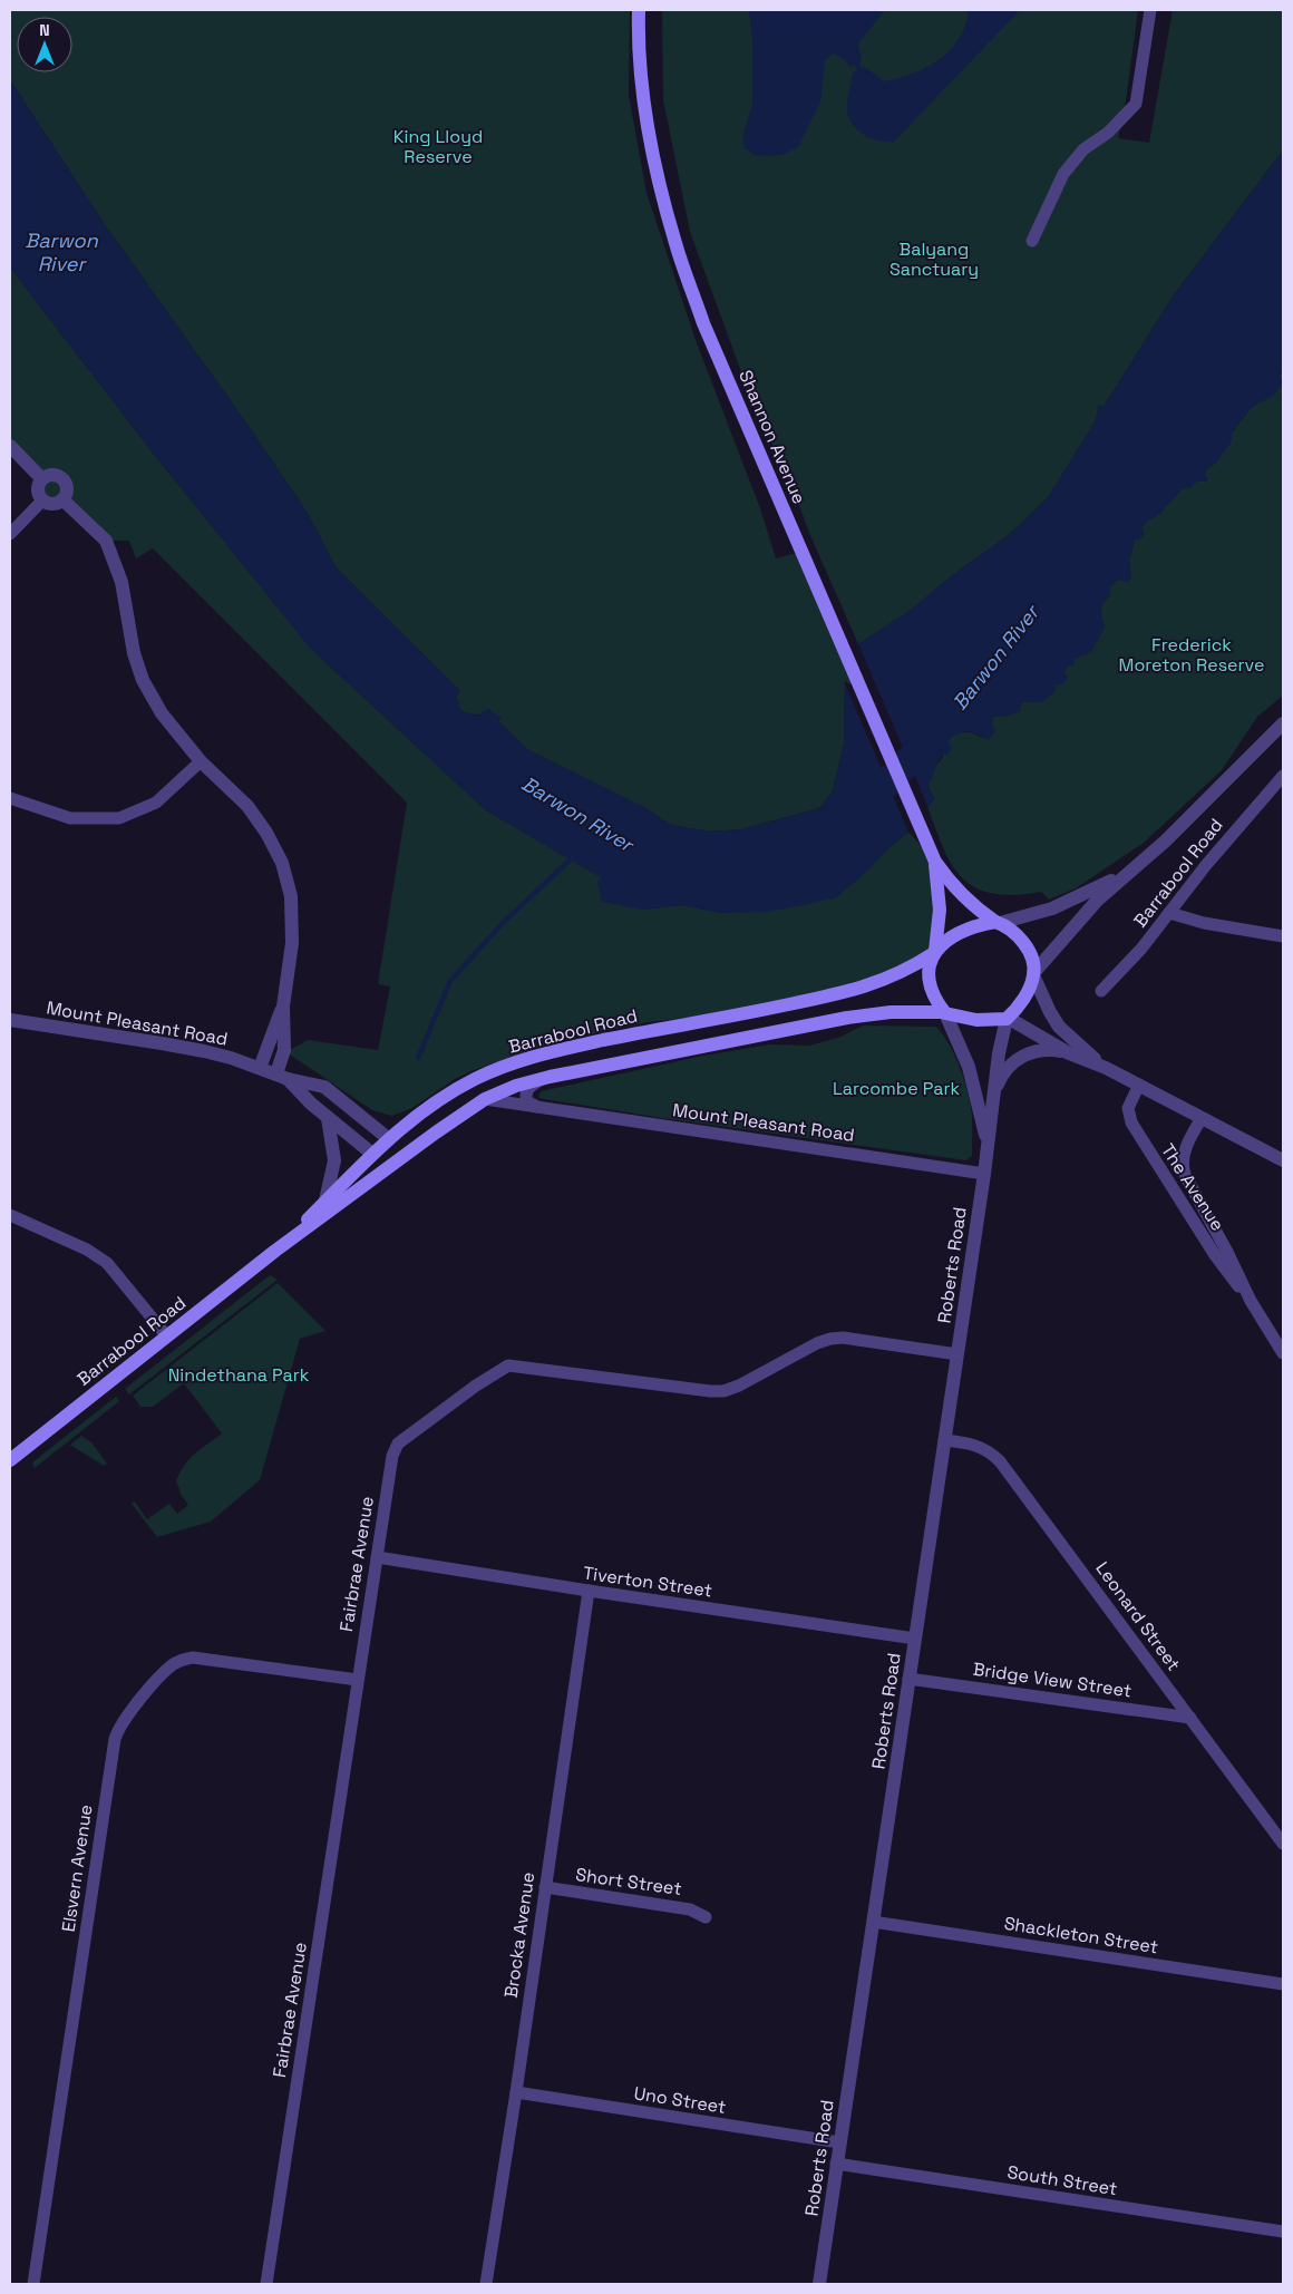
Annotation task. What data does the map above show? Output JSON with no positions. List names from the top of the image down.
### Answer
{
  "streets": {
    "main road": ["Shannon Avenue", "Barrabool Road"],
    "street": [
      "Mount Pleasant Road",
      "The Avenue",
      "Roberts Road",
      "Fairbrae Avenue",
      "Tiverton Street",
      "Leonard Street",
      "Bridge View Street",
      "Elsvern Avenue",
      "Short Street",
      "Brocka Avenue",
      "Shackleton Street",
      "Uno Street",
      "South Street"
    ]
  },
  "crossings": [
    ["Shannon Avenue", "Barrabool Road"],
    ["Shannon Avenue", "Roberts Road"],
    ["Barrabool Road", "Mount Pleasant Road"],
    ["Barrabool Road", "Roberts Road"],
    ["Mount Pleasant Road", "Roberts Road"],
    ["Roberts Road", "Fairbrae Avenue"],
    ["Roberts Road", "Tiverton Street"],
    ["Roberts Road", "Leonard Street"],
    ["Roberts Road", "Bridge View Street"],
    ["Roberts Road", "Shackleton Street"],
    ["Roberts Road", "Uno Street"],
    ["Roberts Road", "South Street"],
    ["Fairbrae Avenue", "Tiverton Street"],
    ["Fairbrae Avenue", "Elsvern Avenue"],
    ["Tiverton Street", "Brocka Avenue"],
    ["Leonard Street", "Bridge View Street"],
    ["Short Street", "Brocka Avenue"],
    ["Brocka Avenue", "Uno Street"]
  ],
  "water": ["Barwon River"],
  "parks": [
    "King Lloyd Reserve",
    "Balyang Sanctuary",
    "Frederick Moreton Reserve",
    "Larcombe Park",
    "Nindethana Park"
  ],
  "north": "top"
}
